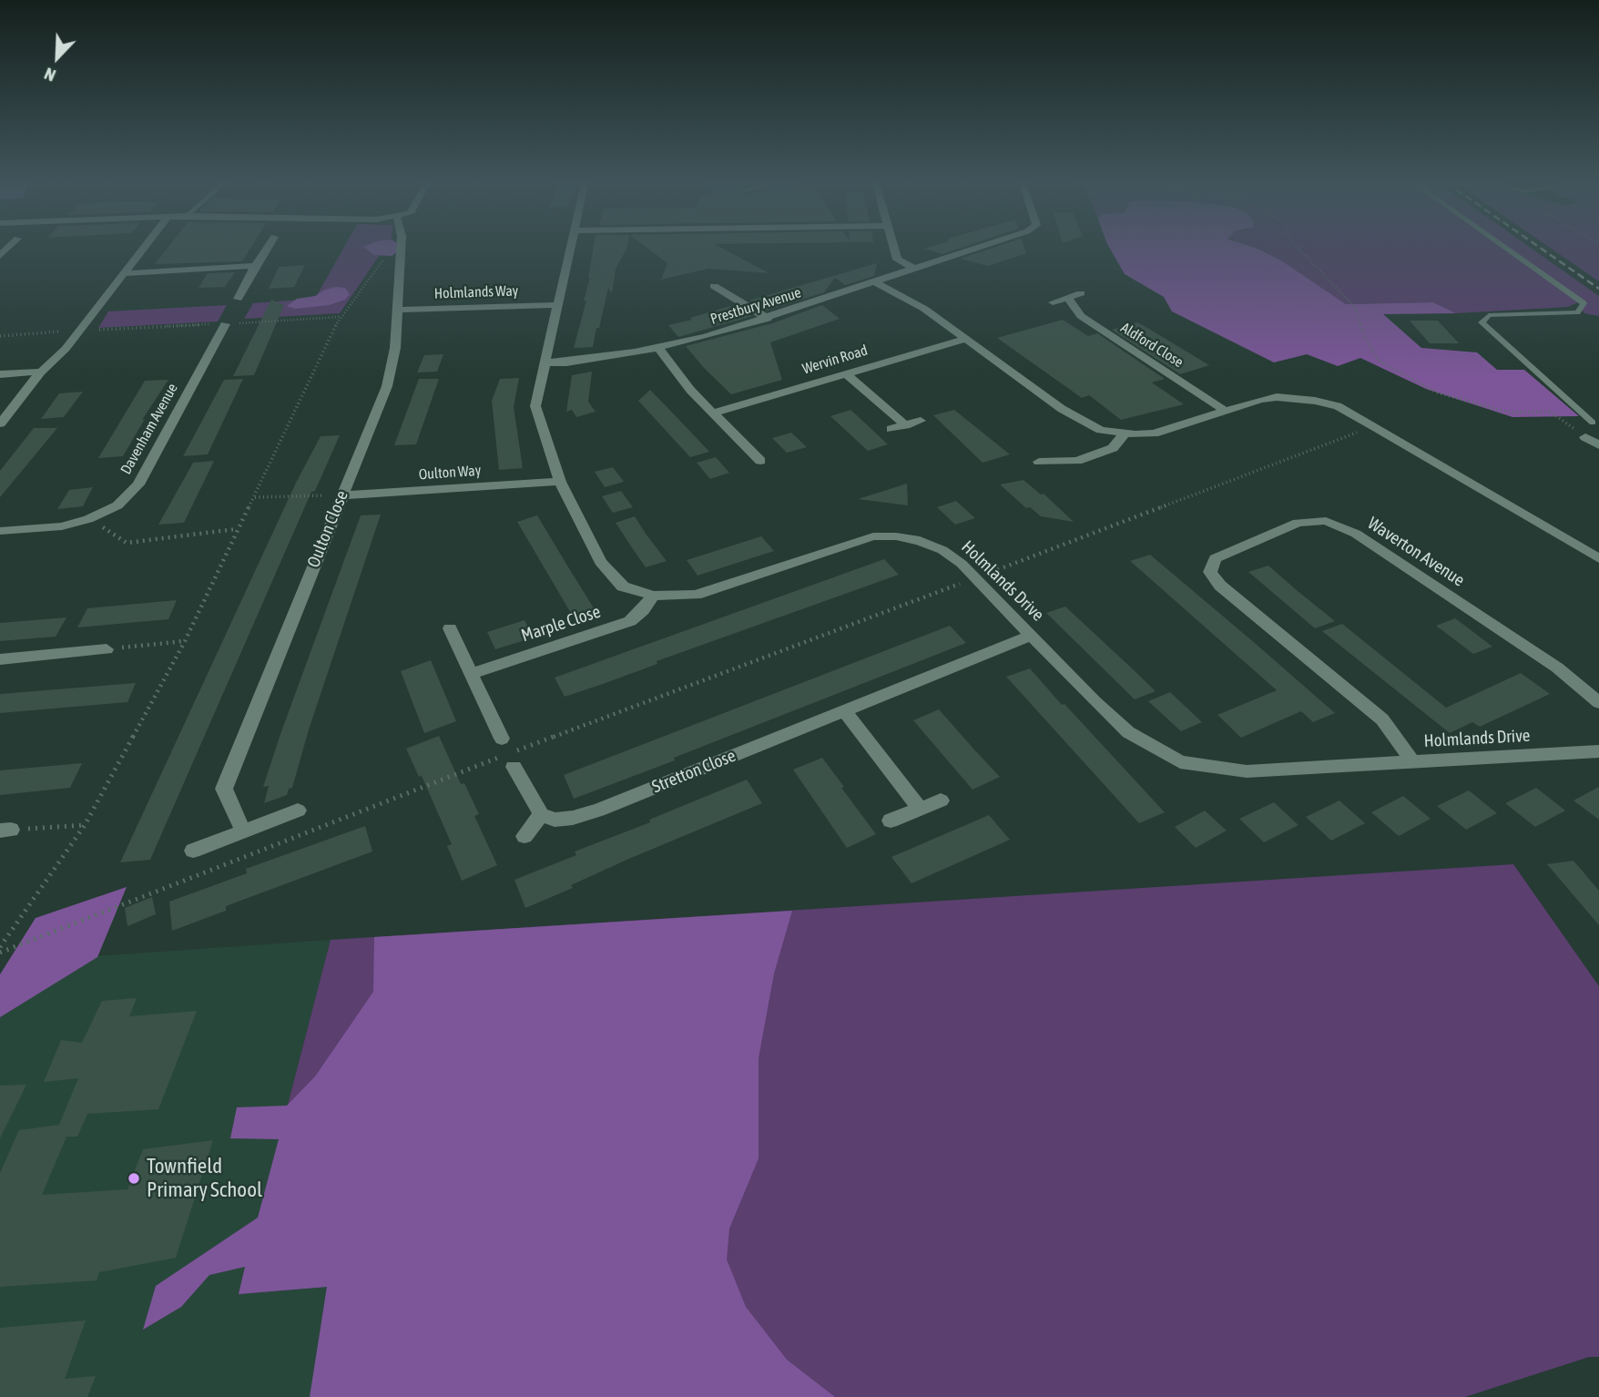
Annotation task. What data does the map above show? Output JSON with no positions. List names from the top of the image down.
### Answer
{
  "streets": {
    "street": [
      "Holmlands Way",
      "Prestbury Avenue",
      "Aldford Close",
      "Wervin Road",
      "Davenham Avenue",
      "Oulton Way",
      "Oulton Close",
      "Waverton Avenue",
      "Holmlands Drive",
      "Marple Close",
      "Stretton Close"
    ]
  },
  "crossings": [
    ["Holmlands Way", "Oulton Close"],
    ["Holmlands Way", "Holmlands Drive"],
    ["Prestbury Avenue", "Holmlands Drive"],
    ["Oulton Way", "Oulton Close"],
    ["Oulton Way", "Holmlands Drive"],
    ["Waverton Avenue", "Holmlands Drive"],
    ["Holmlands Drive", "Marple Close"],
    ["Holmlands Drive", "Stretton Close"]
  ],
  "places": ["Townfield Primary School"],
  "north": "bottom left"
}
